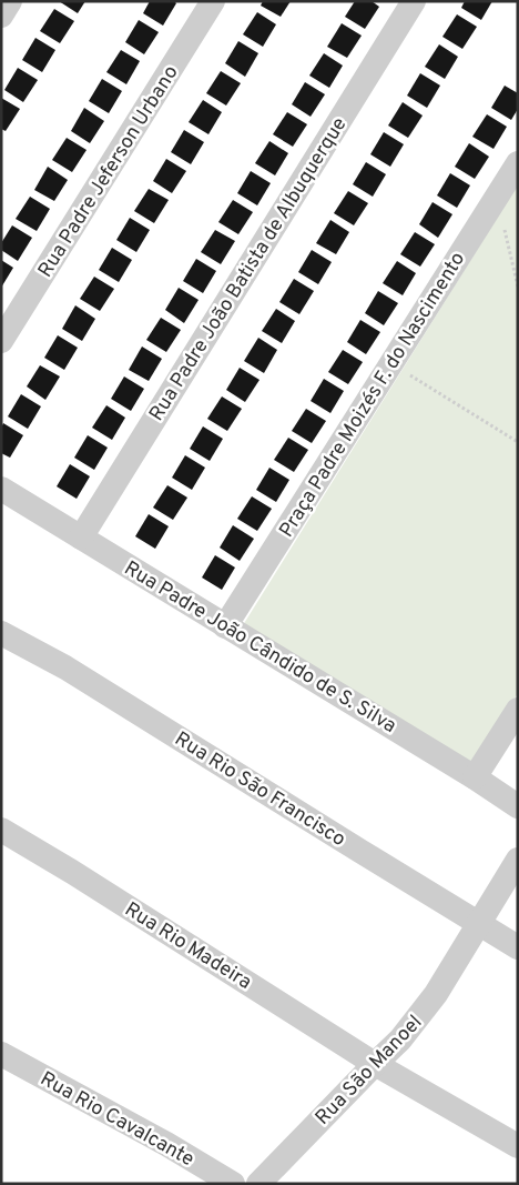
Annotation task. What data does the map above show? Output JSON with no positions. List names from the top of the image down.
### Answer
{
  "streets": {
    "street": [
      "Rua Padre Jeferson Urbano",
      "Rua Padre João Batista de Albuquerque",
      "Praça Padre Moizés F. do Nascimento",
      "Rua Padre João Cândido de S. Silva",
      "Rua Rio São Francisco",
      "Rua Rio Madeira",
      "Rua São Manoel",
      "Rua Rio Cavalcante"
    ]
  },
  "crossings": [
    ["Rua Padre João Batista de Albuquerque", "Rua Padre João Cândido de S. Silva"],
    ["Praça Padre Moizés F. do Nascimento", "Rua Padre João Cândido de S. Silva"],
    ["Rua Rio São Francisco", "Rua São Manoel"],
    ["Rua Rio Madeira", "Rua São Manoel"]
  ]
}
